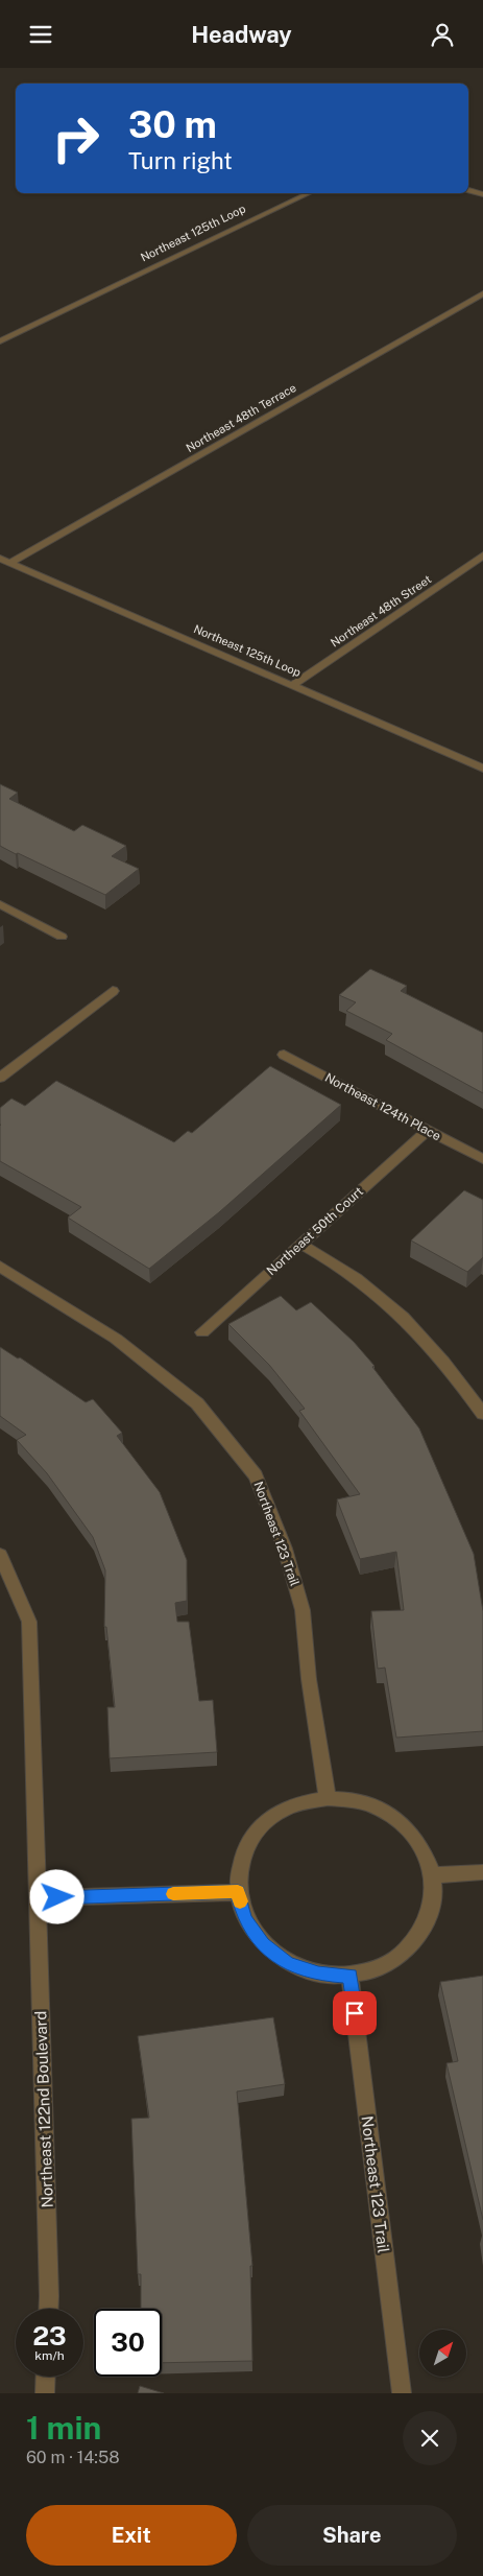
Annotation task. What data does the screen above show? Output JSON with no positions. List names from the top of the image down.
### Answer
{
  "streets": {
    "street": [
      "Northeast 125th Loop",
      "Northeast 48th Terrace",
      "Northeast 48th Street",
      "Northeast 124th Place",
      "Northeast 50th Court",
      "Northeast 123 Trail",
      "Northeast 122nd Boulevard"
    ]
  },
  "crossings": [
    ["Northeast 125th Loop", "Northeast 48th Terrace"],
    ["Northeast 125th Loop", "Northeast 48th Street"],
    ["Northeast 124th Place", "Northeast 50th Court"]
  ],
  "north": "top right",
  "page": {
    "header": "Headway",
    "turn": ["30 m", "Turn right"],
    "speed": "23 km/h",
    "limit": "30",
    "heading": ["1 min", "60 m · 14:58"],
    "buttons": ["Exit", "Share"]
  }
}
